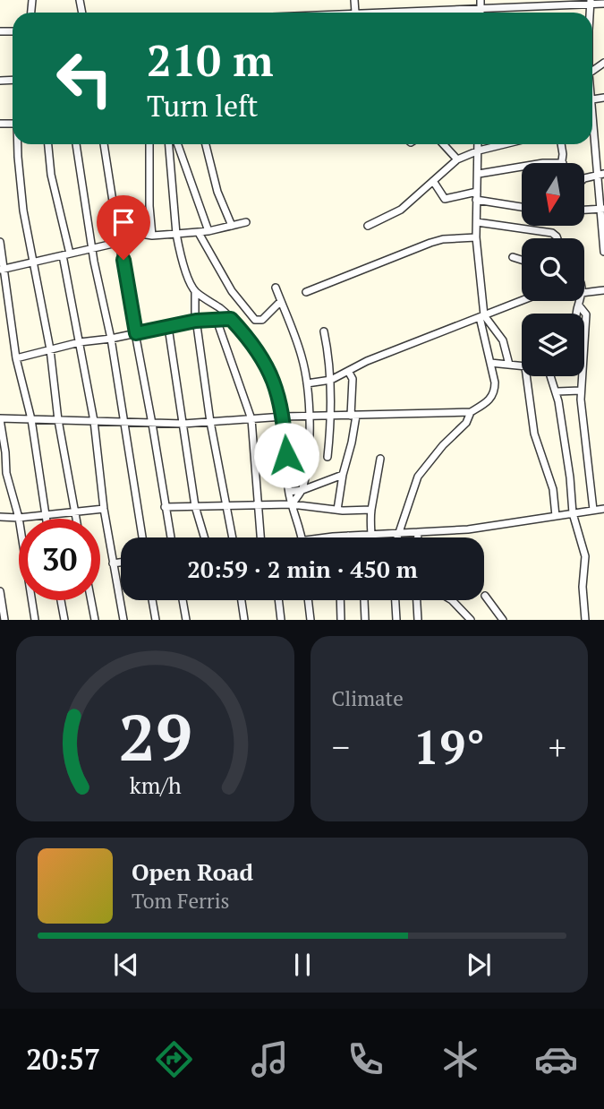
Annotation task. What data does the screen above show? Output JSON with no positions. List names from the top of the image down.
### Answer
{
  "north": "bottom",
  "page": {
    "turn": ["210 m", "Turn left"],
    "limit": "30",
    "trip": "20:59 · 2 min · 450 m",
    "tile": "Climate",
    "heat": ["−", "19°", "+"],
    "song": ["Open Road", "Tom Ferris"],
    "tabs": "20:57",
    "gauge": ["29", "km/h"]
  }
}
